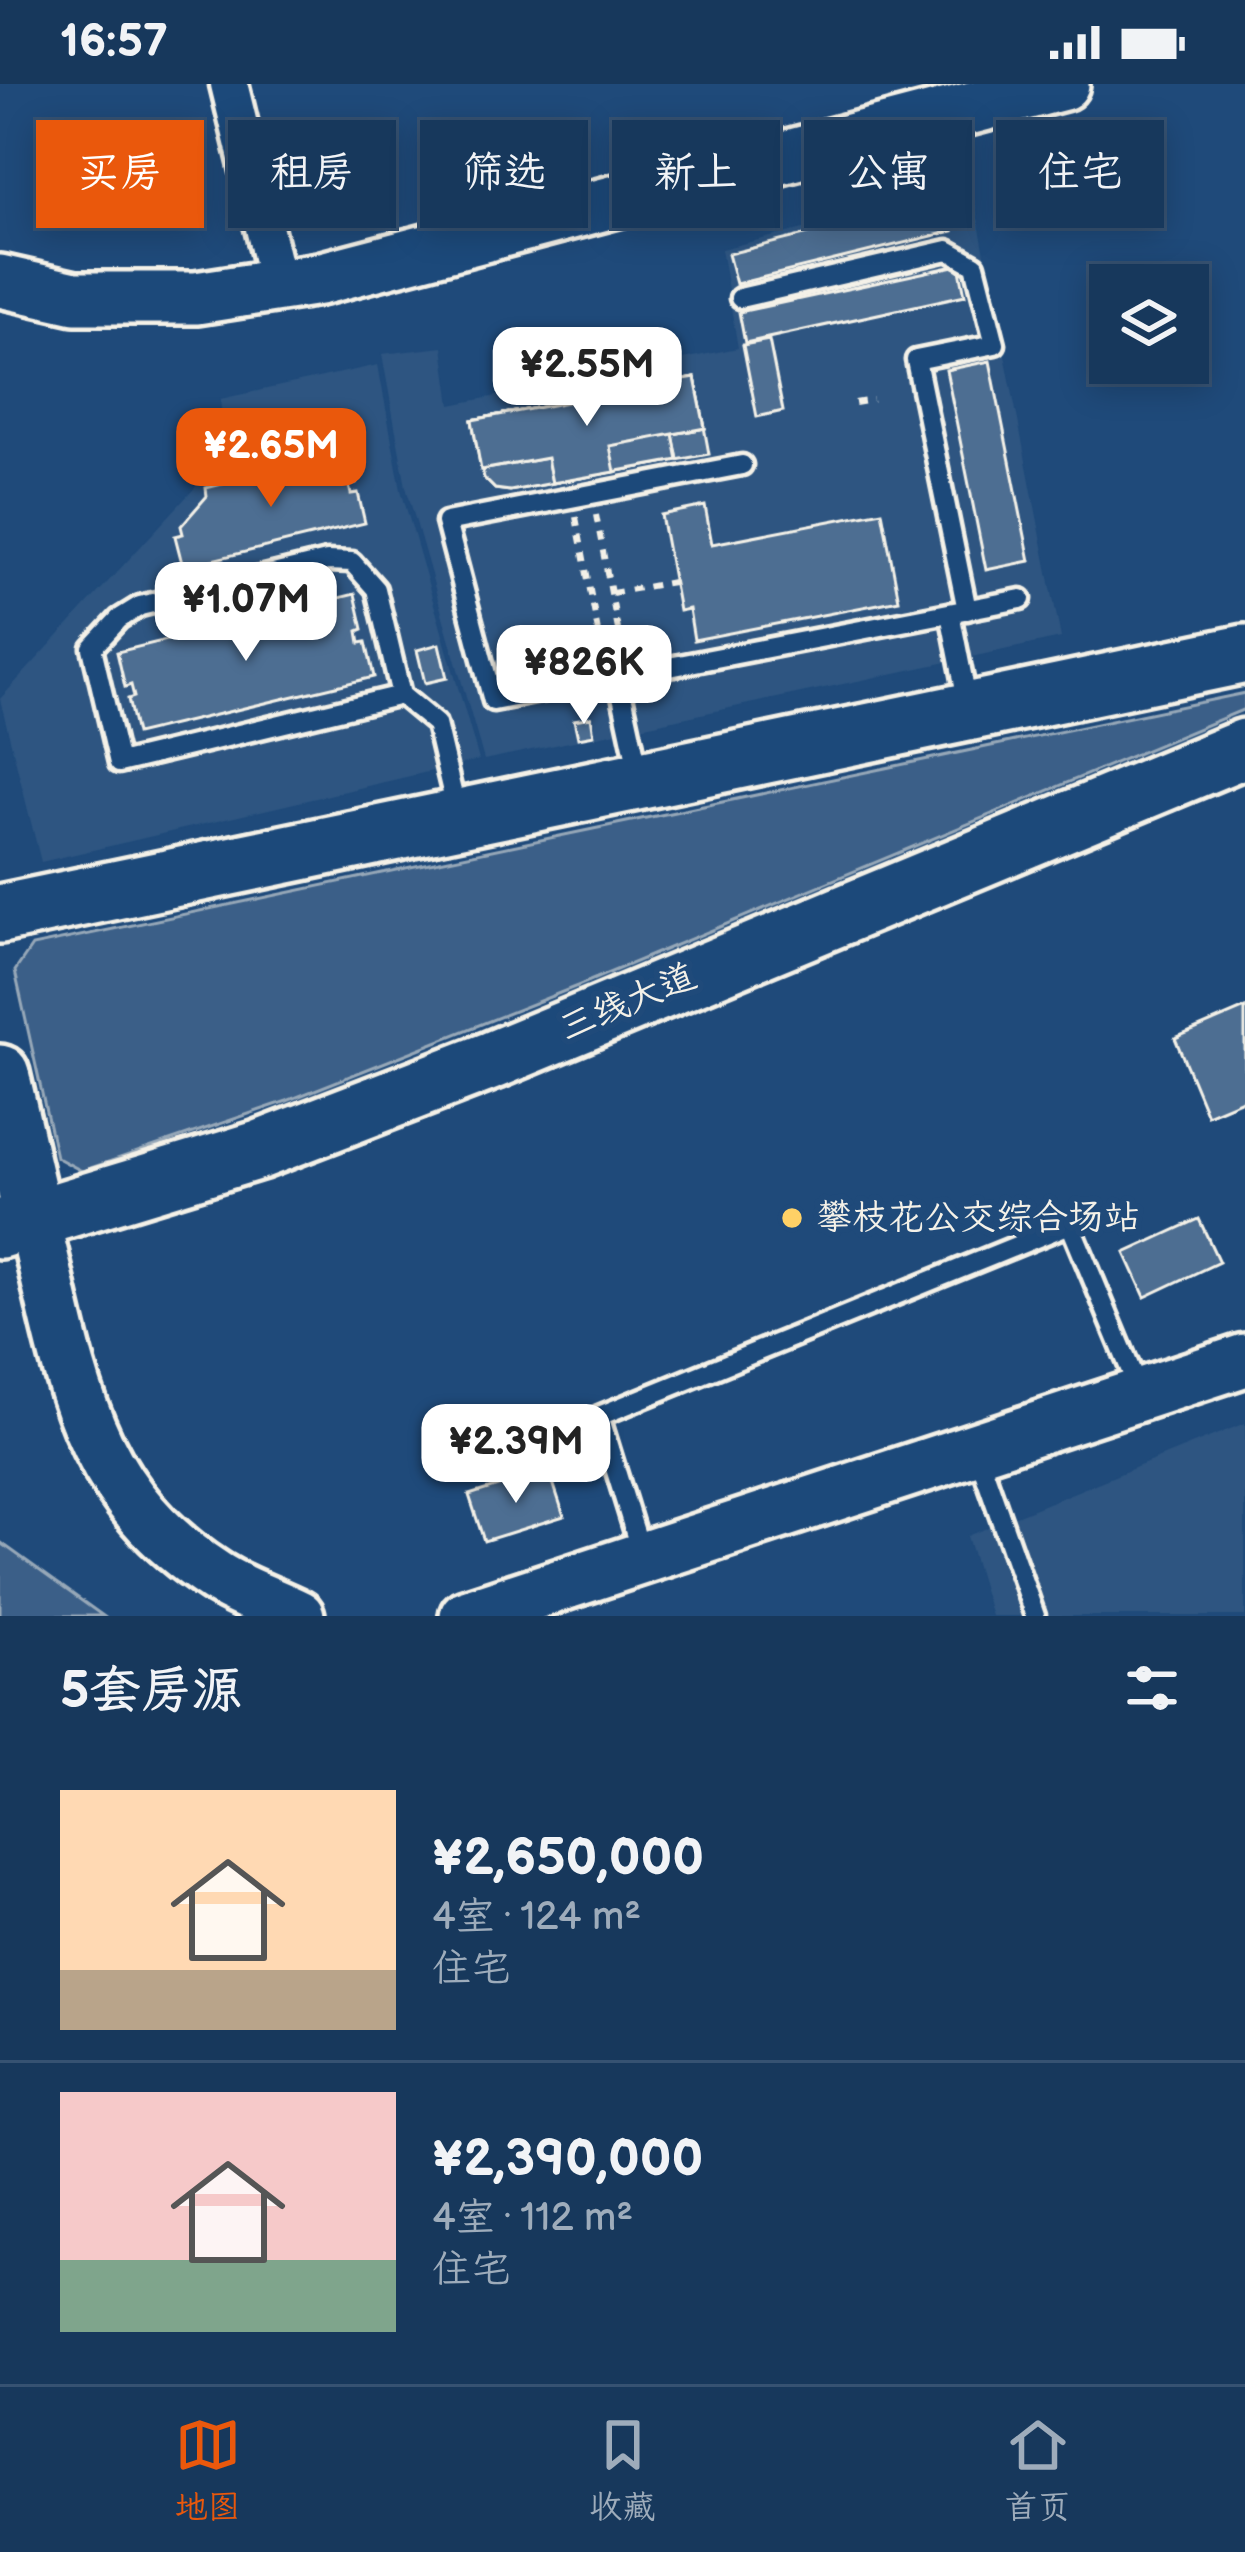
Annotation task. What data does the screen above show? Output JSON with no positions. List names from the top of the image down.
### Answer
{
  "streets": {
    "main road": ["三线大道"]
  },
  "places": ["攀枝花公交综合场站"],
  "page": {
    "status": "16:57",
    "chip": [
      "买房",
      "租房",
      "筛选",
      "新上",
      "公寓",
      "住宅"
    ],
    "price": [
      "¥2.55M",
      "¥2.65M",
      "¥1.07M",
      "¥826K",
      "¥2.39M"
    ],
    "heading": "5套房源",
    "list": [
      {
        "name": "¥2,650,000",
        "note": "4室 · 124 m² · 住宅"
      },
      {
        "name": "¥2,390,000",
        "note": "4室 · 112 m² · 住宅"
      }
    ],
    "tabs": ["地图", "收藏", "首页"]
  }
}
